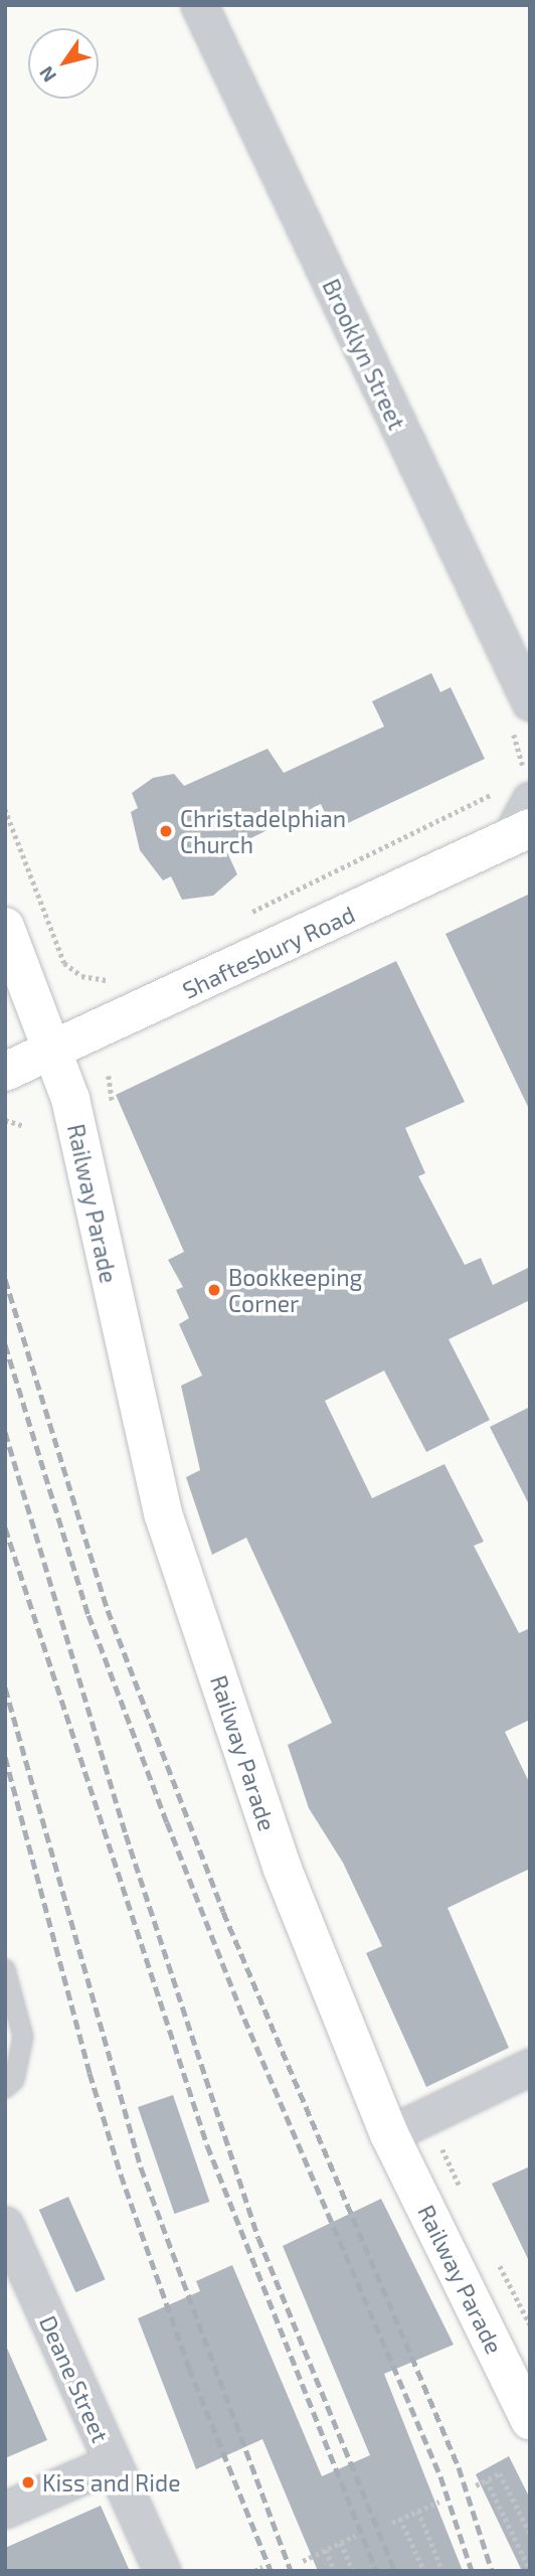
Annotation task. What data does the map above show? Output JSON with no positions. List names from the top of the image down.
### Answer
{
  "streets": {
    "main road": ["Shaftesbury Road", "Railway Parade"],
    "street": ["Brooklyn Street", "Deane Street"]
  },
  "crossings": [
    ["Shaftesbury Road", "Railway Parade"]
  ],
  "places": ["Christadelphian Church", "Bookkeeping Corner", "Kiss and Ride"],
  "north": "bottom left"
}
